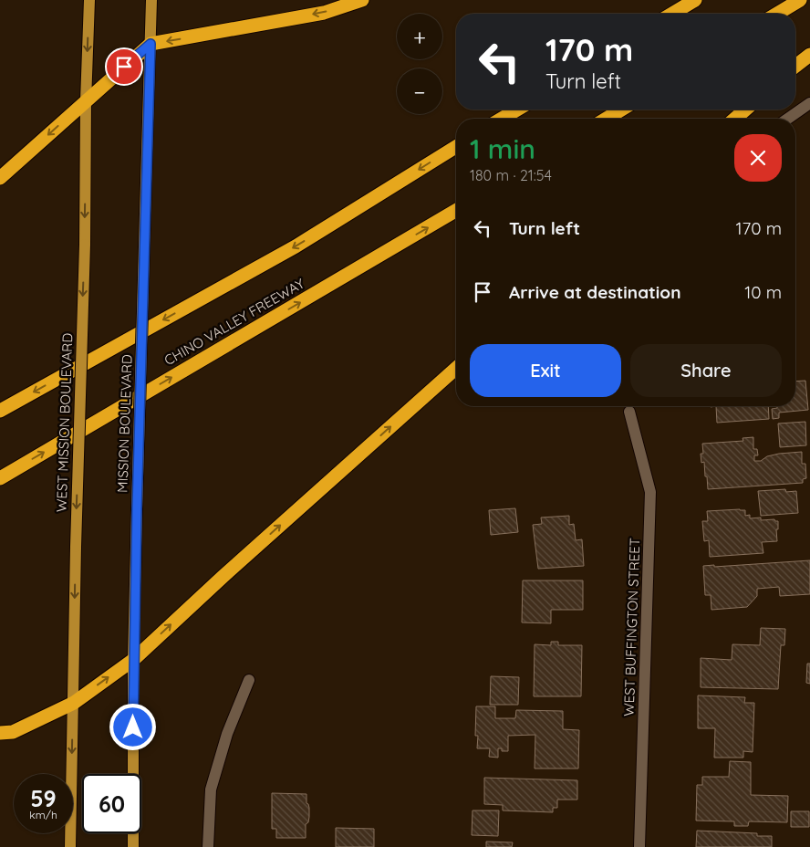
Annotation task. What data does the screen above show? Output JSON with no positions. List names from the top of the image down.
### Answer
{
  "streets": {
    "highway": ["CHINO VALLEY FREEWAY"],
    "main road": ["WEST MISSION BOULEVARD", "MISSION BOULEVARD"],
    "street": ["WEST BUFFINGTON STREET"]
  },
  "one_way": ["WEST MISSION BOULEVARD"],
  "page": {
    "map_buttons": ["+", "−"],
    "turn": ["170 m", "Turn left"],
    "heading": ["1 min", "180 m · 21:54"],
    "list": [
      {
        "name": "Turn left",
        "value": "170 m"
      },
      {
        "name": "Arrive at destination",
        "value": "10 m"
      }
    ],
    "buttons": ["Exit", "Share"],
    "speed": "59 km/h",
    "limit": "60"
  }
}
